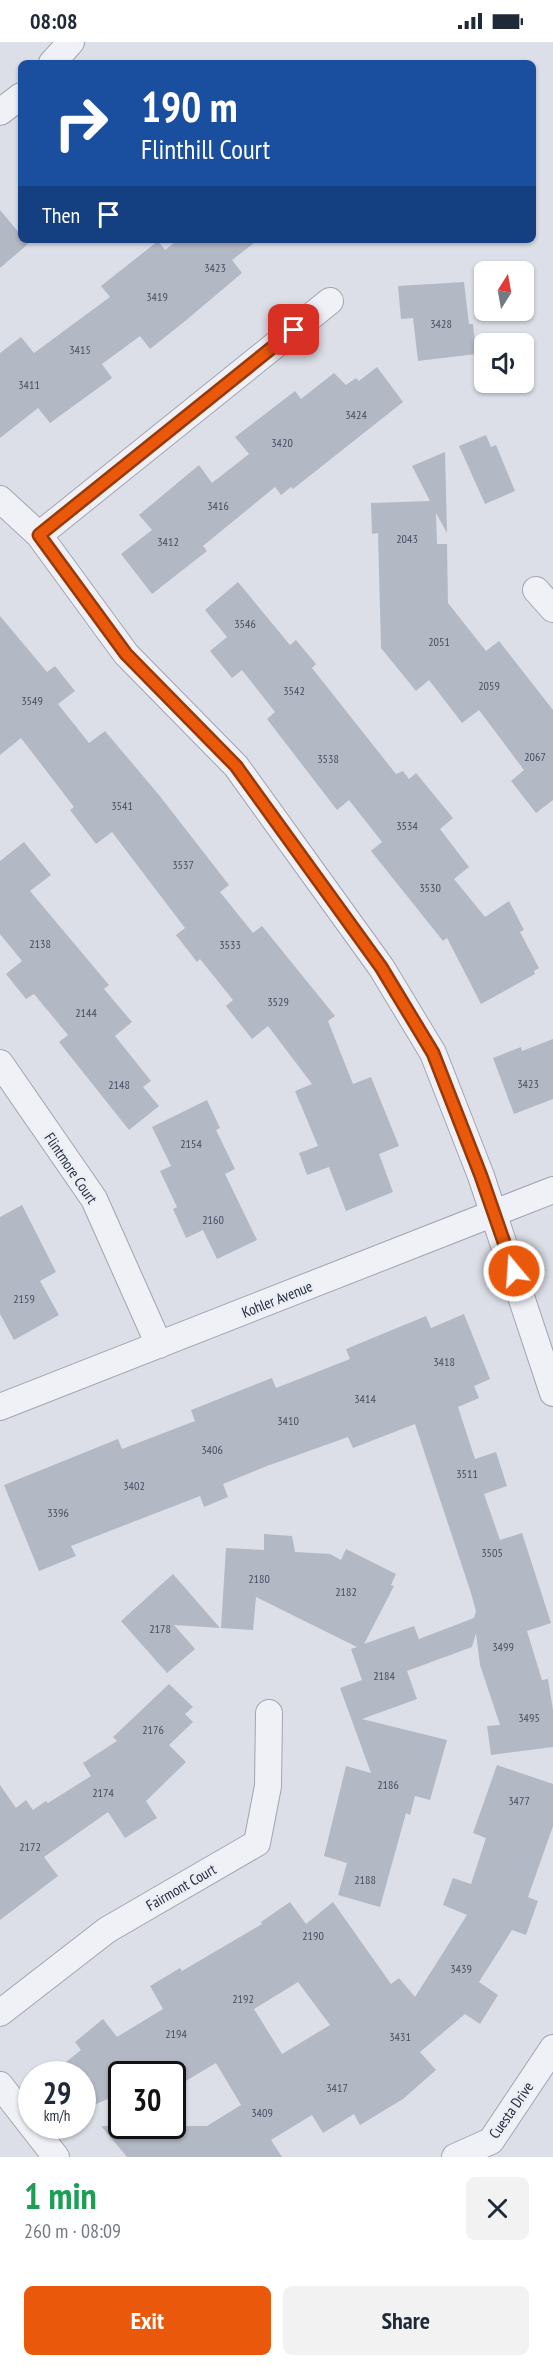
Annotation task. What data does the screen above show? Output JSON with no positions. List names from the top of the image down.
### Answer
{
  "streets": {
    "street": [
      "Flintmore Court",
      "Kohler Avenue",
      "Fairmont Court",
      "Cuesta Drive"
    ]
  },
  "crossings": [
    ["Flintmore Court", "Kohler Avenue"]
  ],
  "house_numbers": [
    "3423",
    "3419",
    "3428",
    "3415",
    "3411",
    "3424",
    "3420",
    "3416",
    "2043",
    "3412",
    "3546",
    "2051",
    "2059",
    "3542",
    "3549",
    "2067",
    "3538",
    "3541",
    "3534",
    "3537",
    "3530",
    "2138",
    "3533",
    "3529",
    "2144",
    "3423",
    "2148",
    "2154",
    "2160",
    "2159",
    "3418",
    "3414",
    "3410",
    "3406",
    "3511",
    "3402",
    "3396",
    "3505",
    "2180",
    "2182",
    "2178",
    "3499",
    "2184",
    "3495",
    "2176",
    "2186",
    "2174",
    "3477",
    "2172",
    "2188",
    "2190",
    "3439",
    "2192",
    "2194",
    "3431",
    "3417",
    "3409"
  ],
  "north": "top",
  "page": {
    "status": "08:08",
    "turn": ["190 m", "Flinthill Court"],
    "then": "Then",
    "speed": "29 km/h",
    "limit": "30",
    "heading": ["1 min", "260 m · 08:09"],
    "buttons": ["Exit", "Share"]
  }
}
